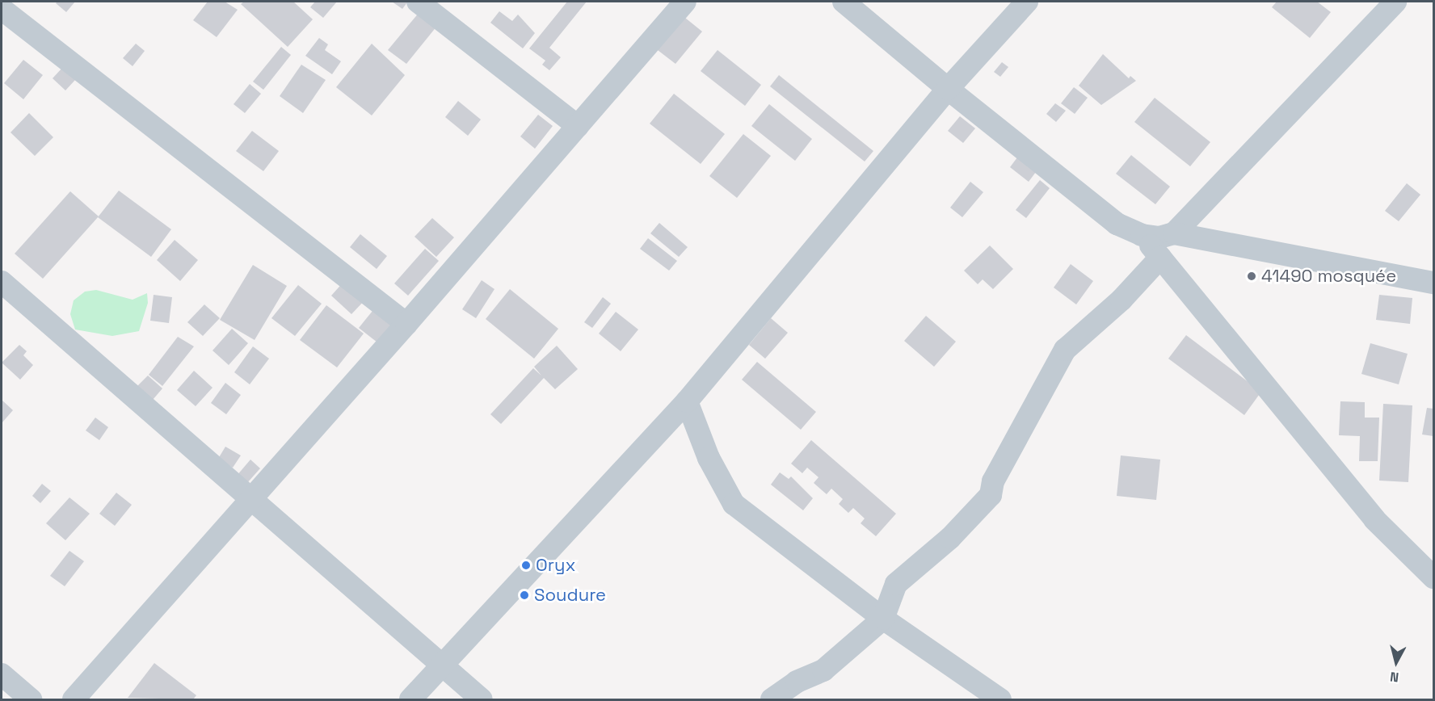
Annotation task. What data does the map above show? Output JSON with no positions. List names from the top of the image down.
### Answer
{
  "places": ["41490 mosquée", "Oryx", "Soudure"],
  "north": "bottom"
}
